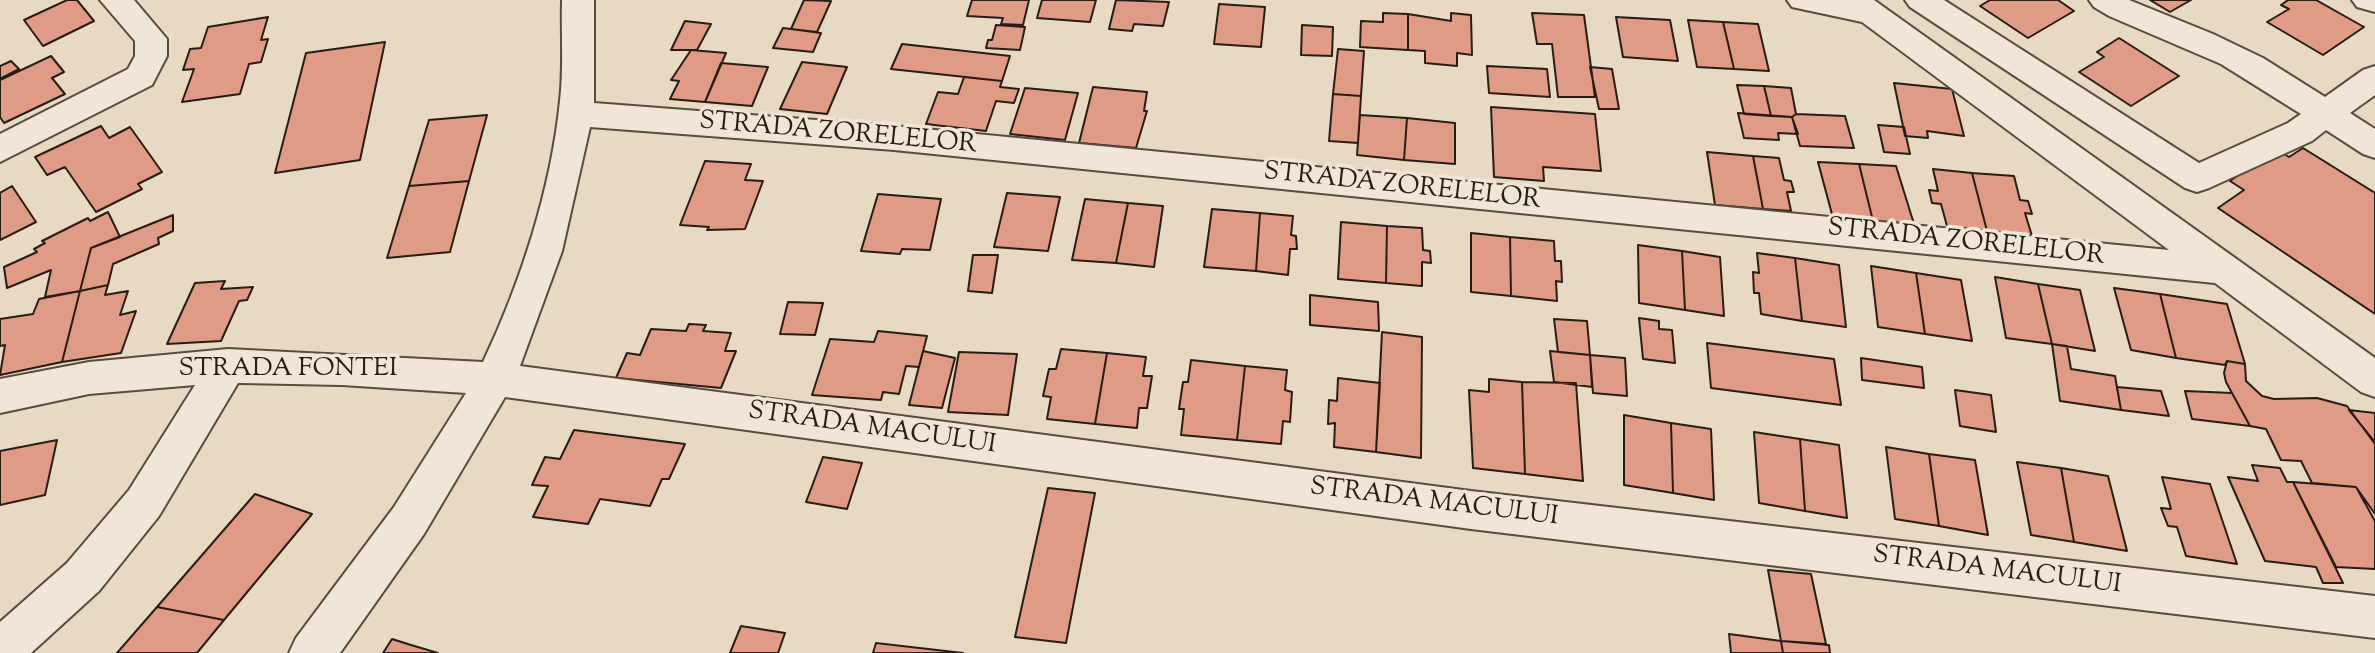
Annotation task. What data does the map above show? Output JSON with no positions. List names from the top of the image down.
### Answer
{
  "streets": {
    "street": ["STRADA ZORELELOR", "STRADA FONTEI", "STRADA MACULUI"]
  },
  "crossings": [
    ["STRADA FONTEI", "STRADA MACULUI"]
  ]
}
